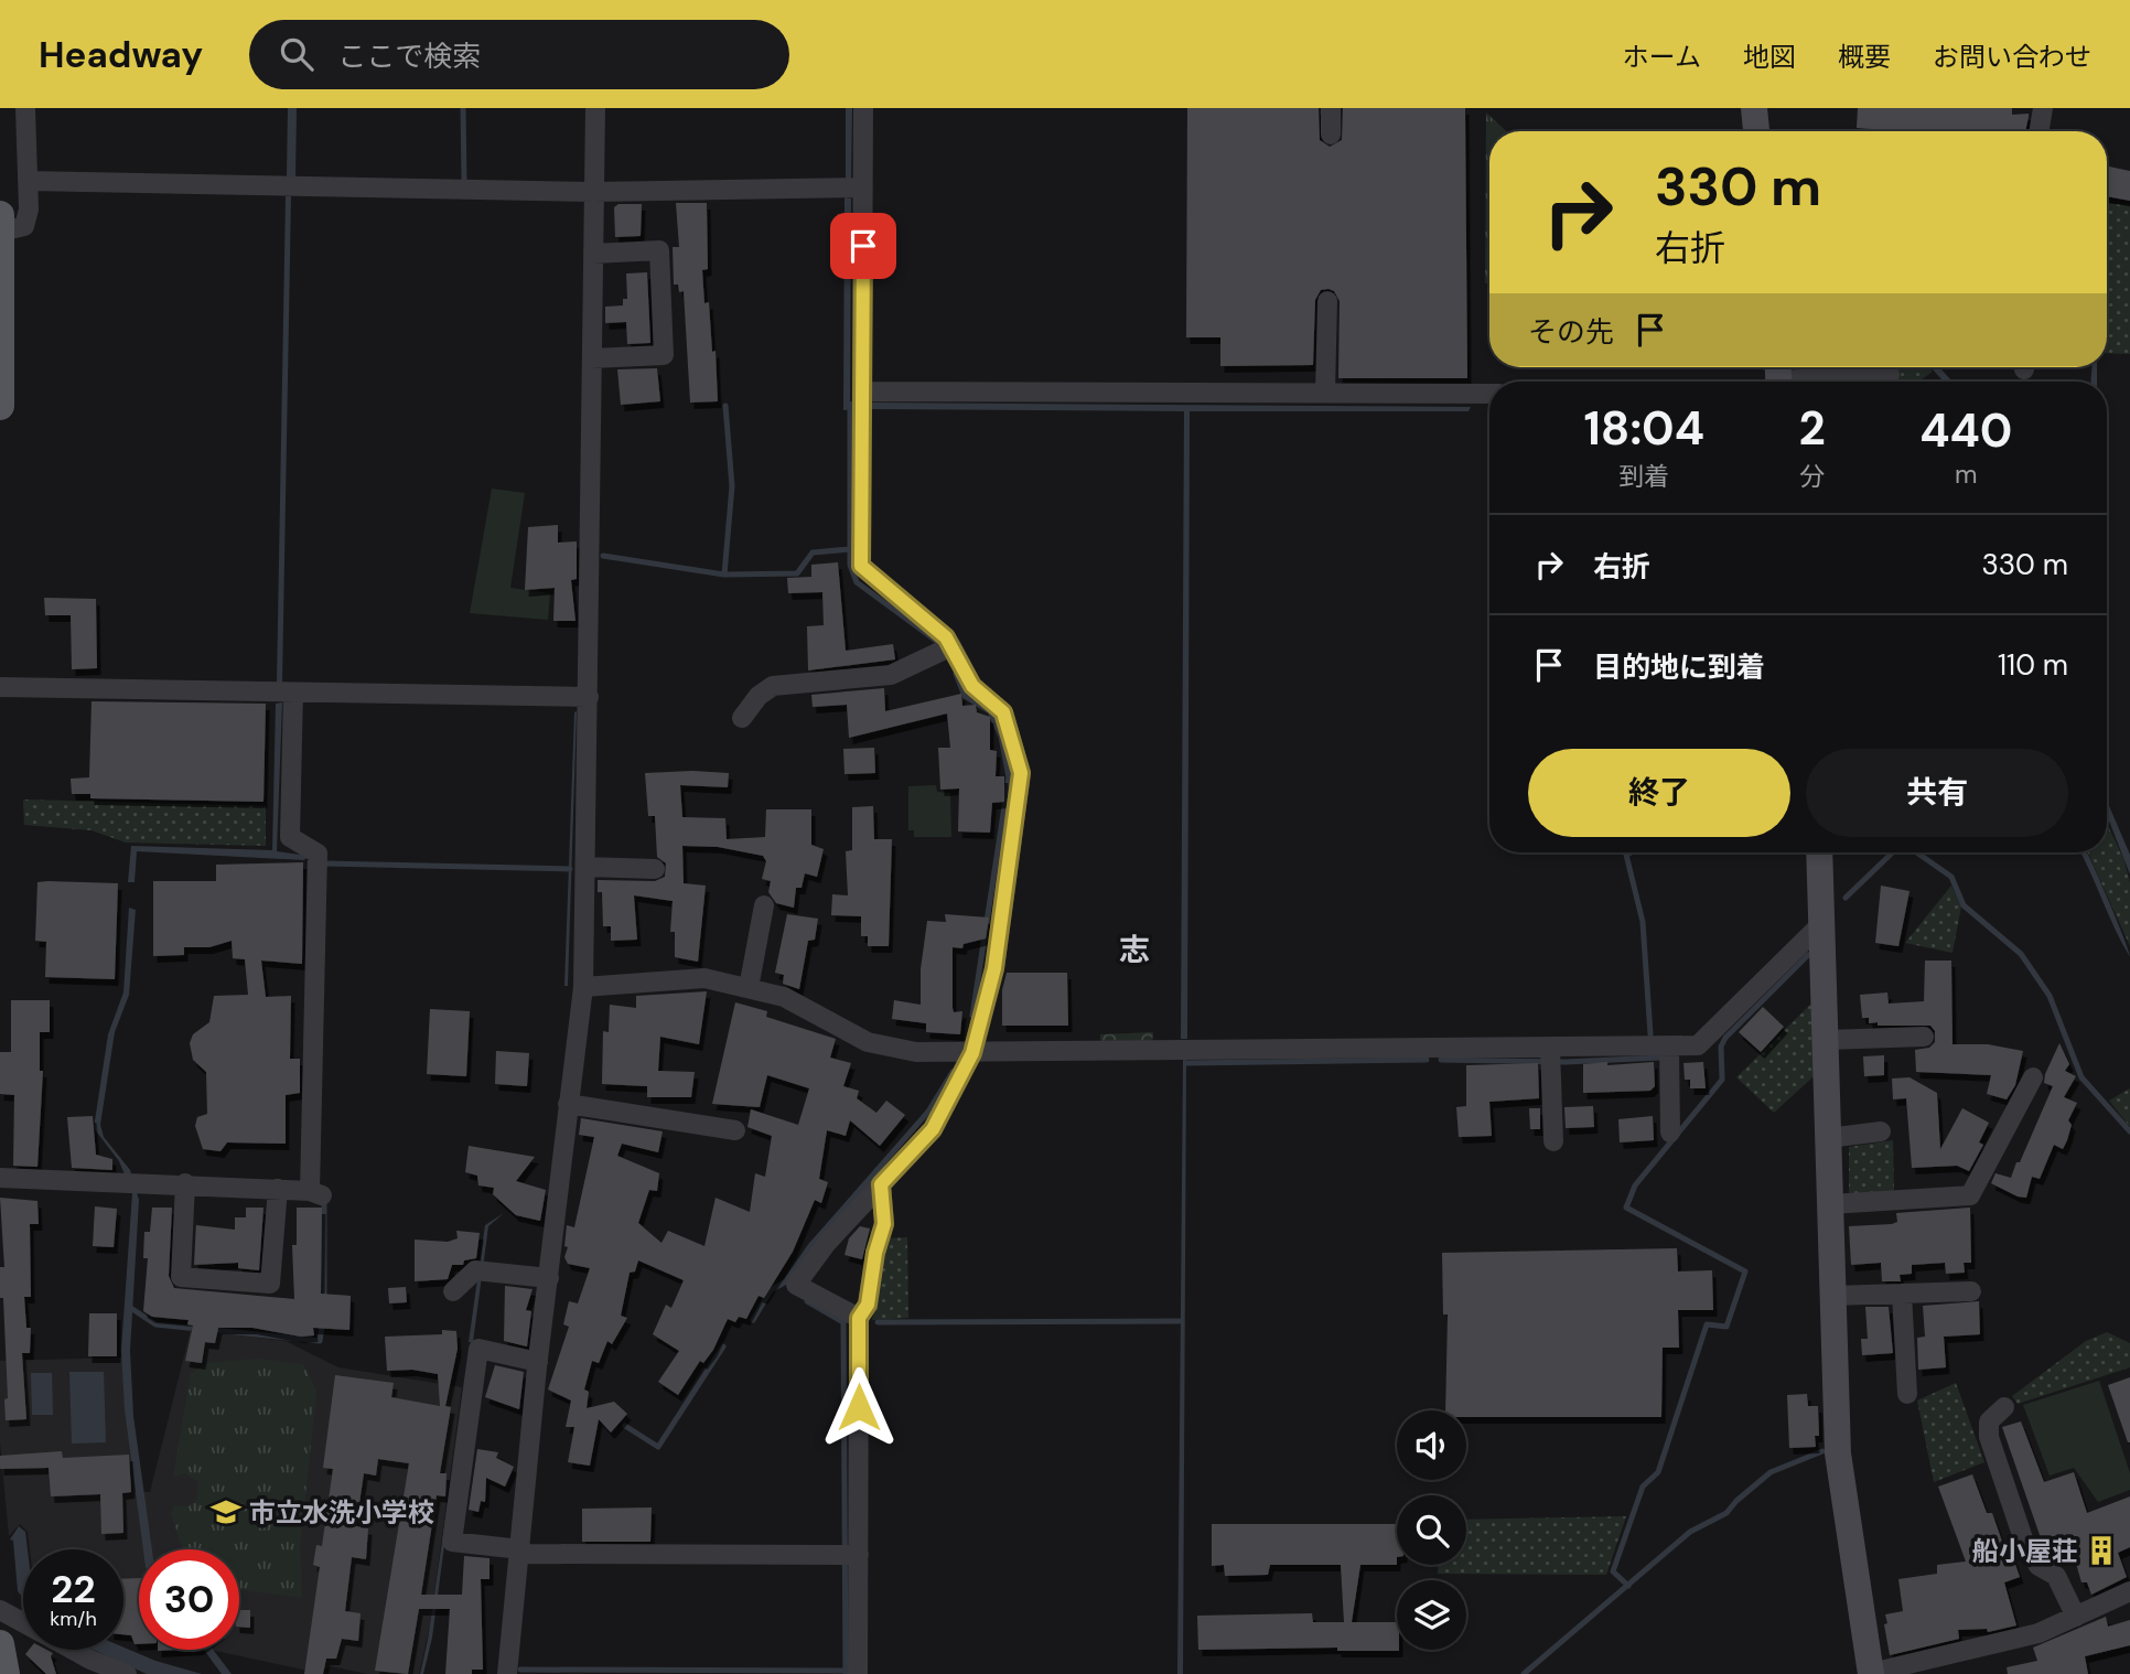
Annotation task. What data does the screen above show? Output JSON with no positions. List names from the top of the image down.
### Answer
{
  "districts": ["志"],
  "places": {
    "school or university": ["市立水洗小学校"],
    "building": ["船小屋荘"]
  },
  "page": {
    "header": "Headway",
    "search": "ここで検索",
    "nav": [
      "ホーム",
      "地図",
      "概要",
      "お問い合わせ"
    ],
    "turn": ["330 m", "右折"],
    "then": "その先",
    "eta": [
      "18:04",
      "到着",
      "2",
      "分",
      "440",
      "m"
    ],
    "list": [
      {
        "name": "右折",
        "value": "330 m"
      },
      {
        "name": "目的地に到着",
        "value": "110 m"
      }
    ],
    "buttons": ["終了", "共有"],
    "speed": "22 km/h",
    "limit": "30"
  }
}
